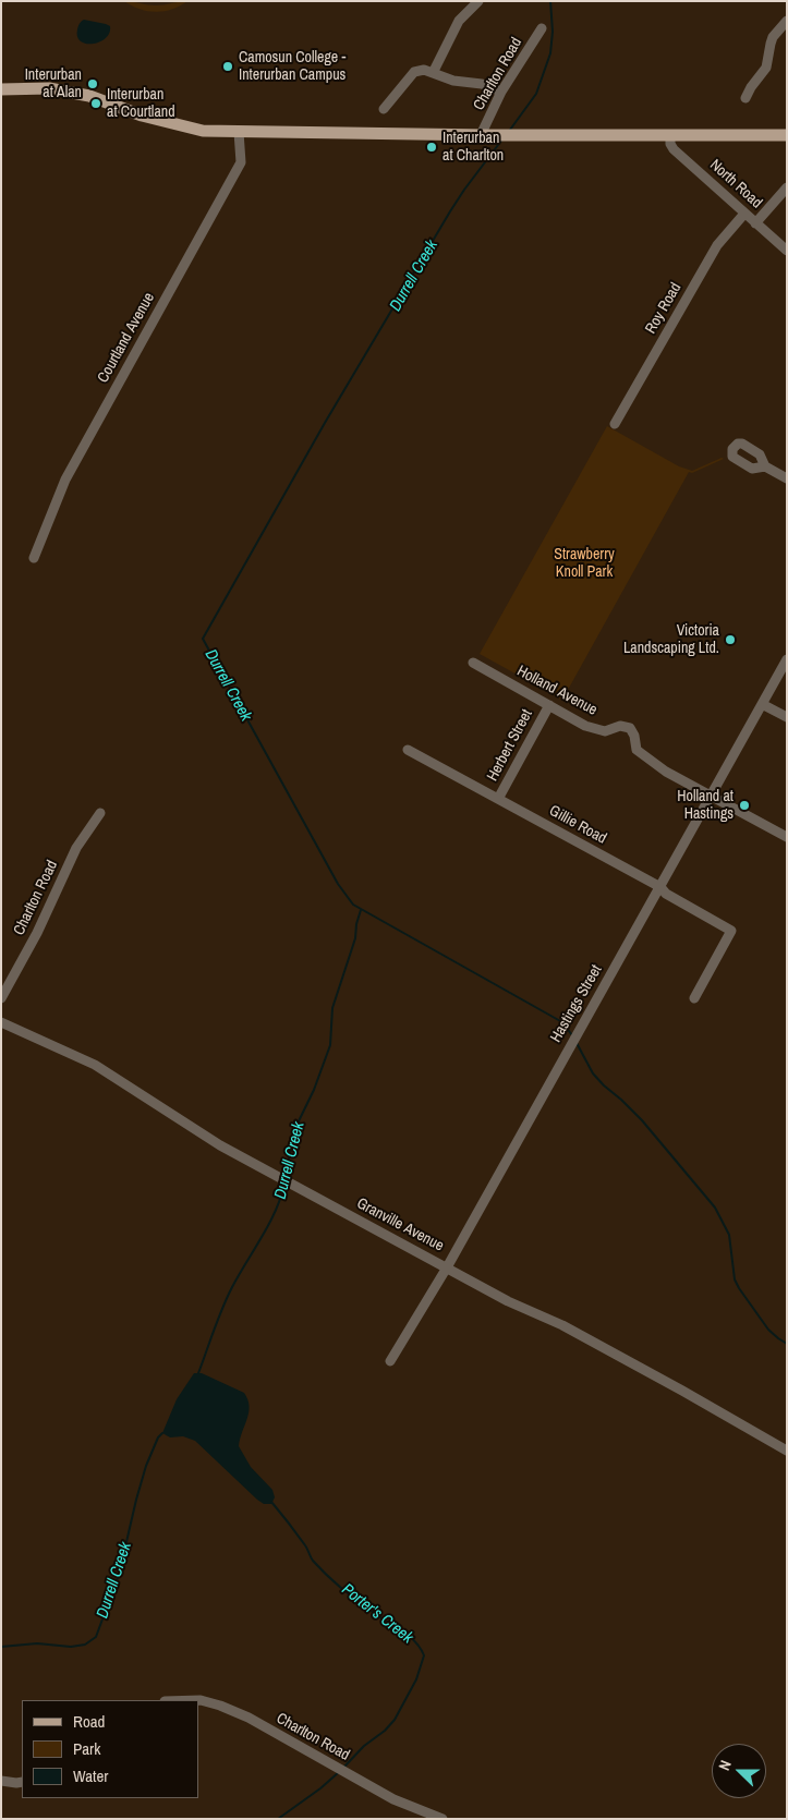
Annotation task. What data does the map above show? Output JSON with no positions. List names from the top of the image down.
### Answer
{
  "streets": {
    "street": [
      "Charlton Road",
      "North Road",
      "Roy Road",
      "Courtland Avenue",
      "Holland Avenue",
      "Herbert Street",
      "Gillie Road",
      "Hastings Street",
      "Granville Avenue"
    ]
  },
  "crossings": [
    ["North Road", "Roy Road"],
    ["Holland Avenue", "Herbert Street"],
    ["Holland Avenue", "Hastings Street"],
    ["Herbert Street", "Gillie Road"],
    ["Gillie Road", "Hastings Street"],
    ["Hastings Street", "Granville Avenue"]
  ],
  "water": ["Durrell Creek", "Porter's Creek"],
  "parks": ["Strawberry Knoll Park"],
  "places": [
    "Camosun College - Interurban Campus",
    "Interurban at Alan",
    "Interurban at Courtland",
    "Interurban at Charlton",
    "Victoria Landscaping Ltd.",
    "Holland at Hastings"
  ],
  "legend": ["Road", "Park", "Water"],
  "north": "left"
}
